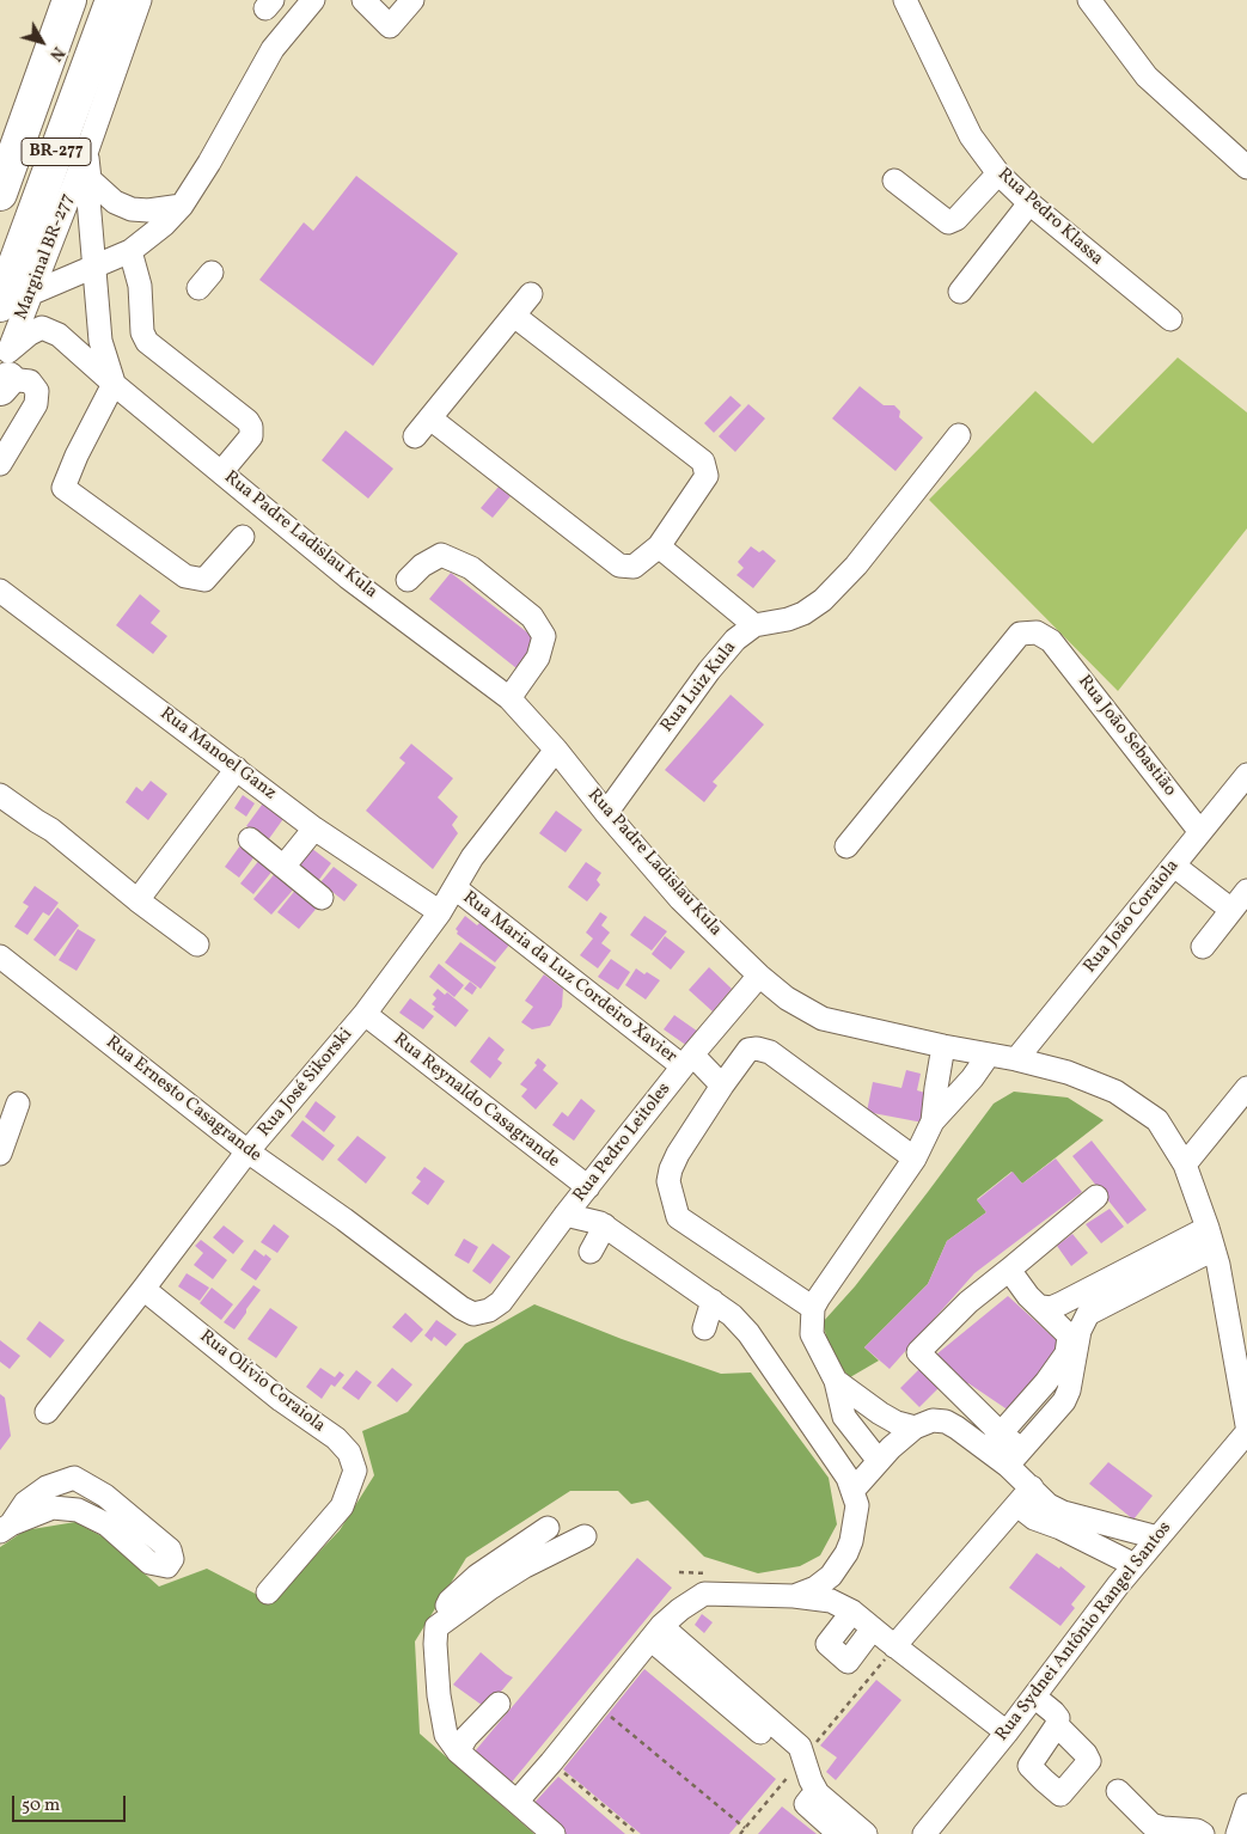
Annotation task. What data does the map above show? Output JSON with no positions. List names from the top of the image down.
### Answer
{
  "streets": {
    "highway": ["BR-277"],
    "street": [
      "Rua Pedro Klassa",
      "Marginal BR-277",
      "Rua Padre Ladislau Kula",
      "Rua Luiz Kula",
      "Rua João Sebastião",
      "Rua Manoel Ganz",
      "Rua João Coraiola",
      "Rua Maria da Luz Cordeiro Xavier",
      "Rua José Sikorski",
      "Rua Ernesto Casagrande",
      "Rua Reynaldo Casagrande",
      "Rua Pedro Leitoles",
      "Rua Olívio Coraiola",
      "Rua Sydnei Antônio Rangel Santos"
    ]
  },
  "crossings": [
    ["Marginal BR-277", "Rua Padre Ladislau Kula"],
    ["Rua Padre Ladislau Kula", "Rua Luiz Kula"],
    ["Rua Padre Ladislau Kula", "Rua João Coraiola"],
    ["Rua Padre Ladislau Kula", "Rua José Sikorski"],
    ["Rua Padre Ladislau Kula", "Rua Pedro Leitoles"],
    ["Rua João Sebastião", "Rua João Coraiola"],
    ["Rua Manoel Ganz", "Rua José Sikorski"],
    ["Rua Maria da Luz Cordeiro Xavier", "Rua José Sikorski"],
    ["Rua Maria da Luz Cordeiro Xavier", "Rua Pedro Leitoles"],
    ["Rua José Sikorski", "Rua Ernesto Casagrande"],
    ["Rua José Sikorski", "Rua Reynaldo Casagrande"],
    ["Rua José Sikorski", "Rua Olívio Coraiola"],
    ["Rua Ernesto Casagrande", "Rua Pedro Leitoles"],
    ["Rua Reynaldo Casagrande", "Rua Pedro Leitoles"]
  ],
  "scale_bar": "50 m",
  "north": "bottom right"
}
